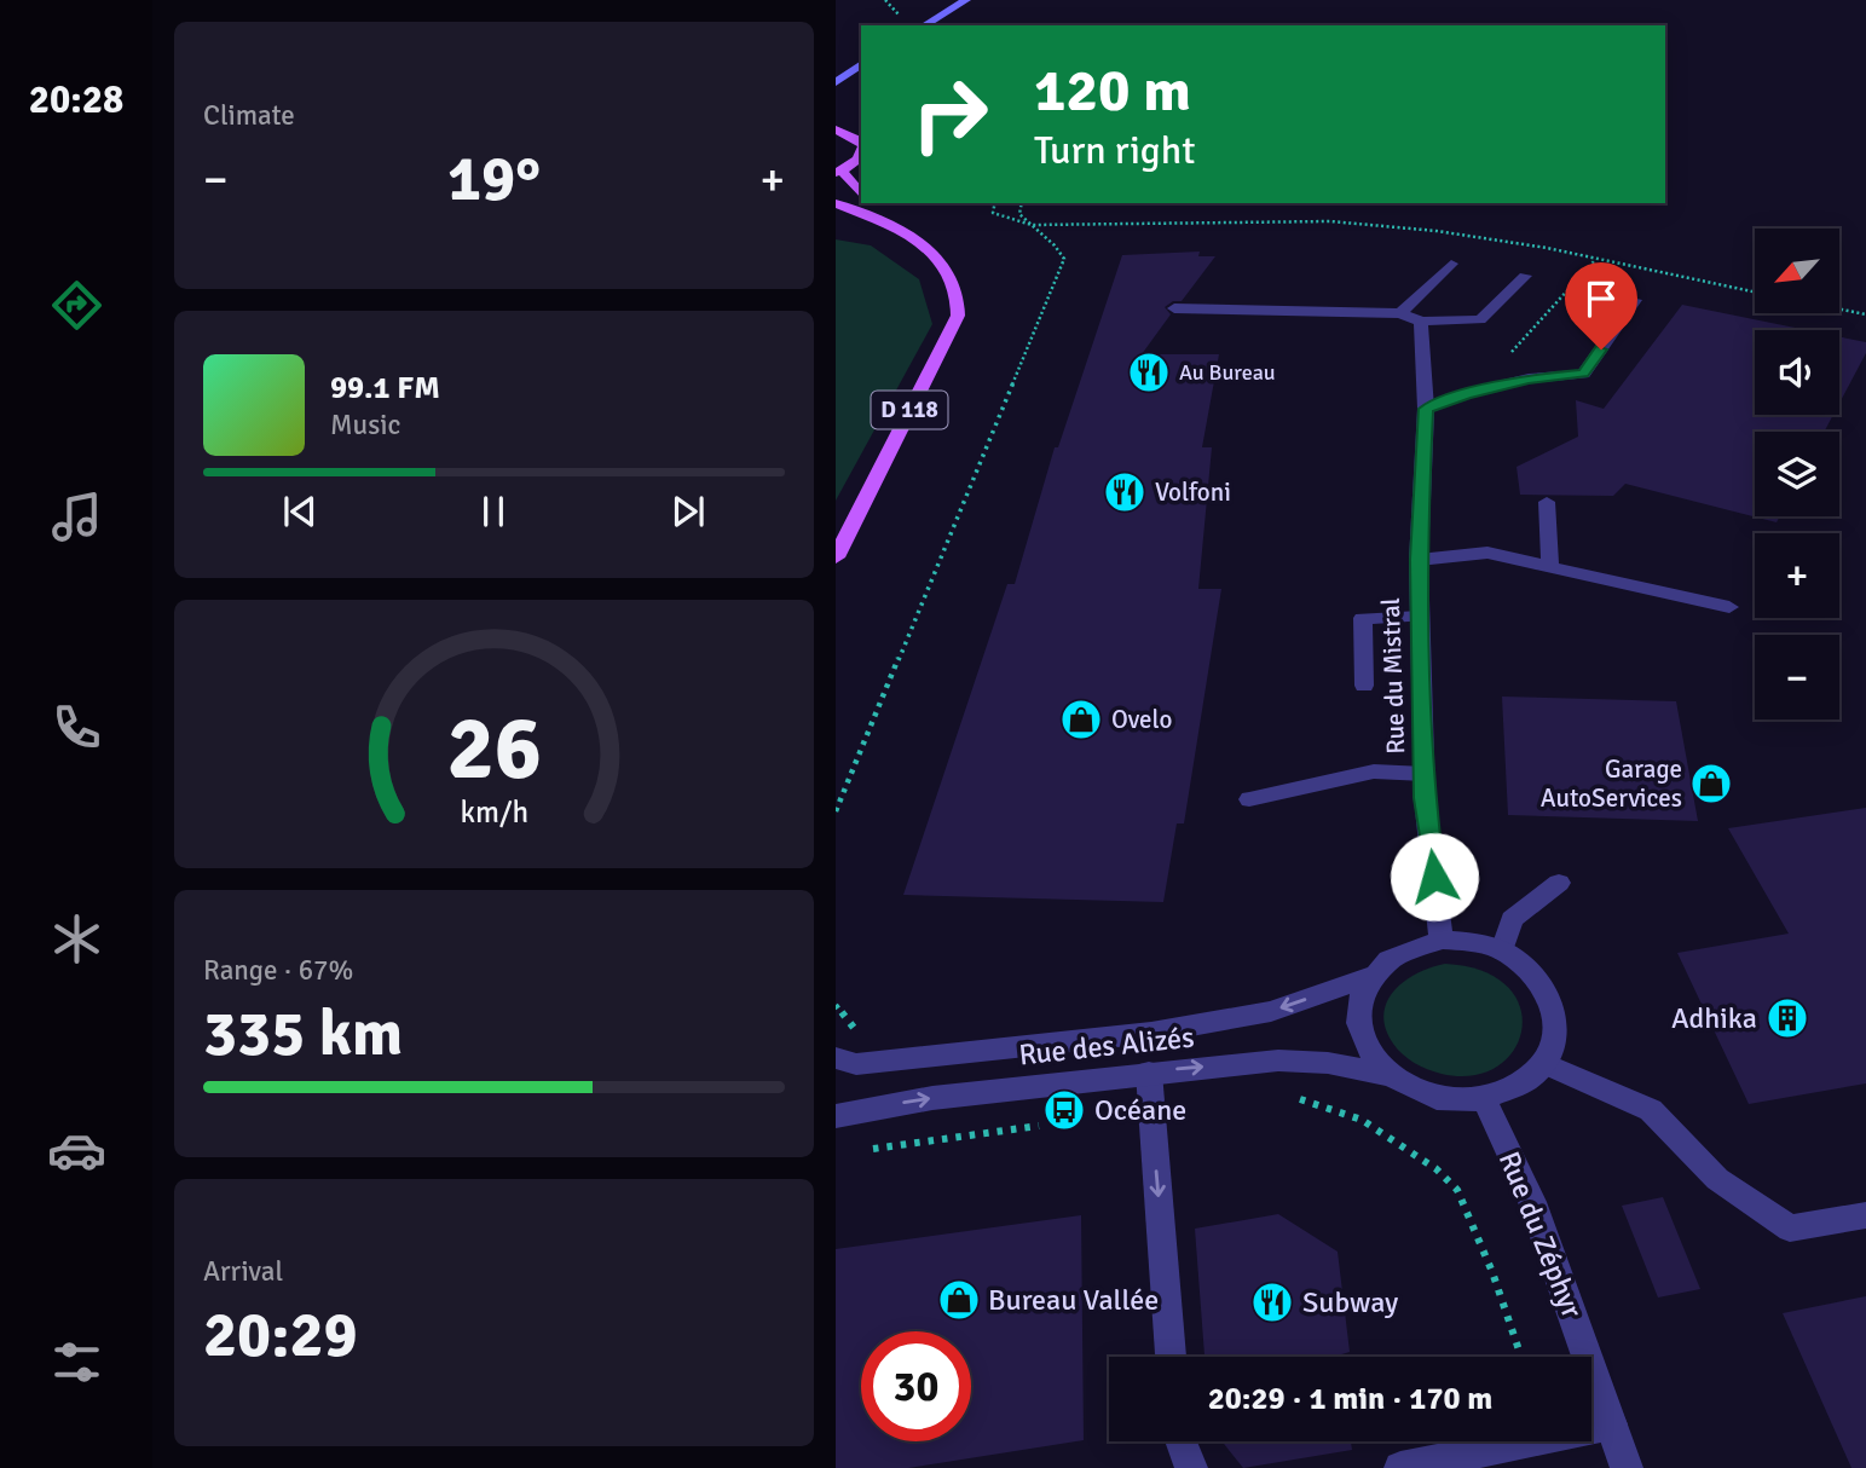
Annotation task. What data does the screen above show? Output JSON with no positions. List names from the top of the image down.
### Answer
{
  "streets": {
    "main road": ["D 118"],
    "street": ["Rue du Mistral", "Rue des Alizés", "Rue du Zéphyr"]
  },
  "crossings": [
    ["Rue du Mistral", "Rue des Alizés"],
    ["Rue du Mistral", "Rue du Zéphyr"],
    ["Rue des Alizés", "Rue du Zéphyr"]
  ],
  "places": {
    "restaurant": ["Au Bureau", "Volfoni", "Subway"],
    "shop": ["Ovelo", "Garage AutoServices", "Bureau Vallée"],
    "building": ["Adhika"],
    "bus stop": ["Océane"]
  },
  "north": "bottom left",
  "page": {
    "tabs": "20:28",
    "tile": [
      "Climate",
      ["Range · 67%", "335 km"],
      ["Arrival", "20:29"]
    ],
    "turn": ["120 m", "Turn right"],
    "heat": ["−", "19°", "+"],
    "map_buttons": ["+", "−"],
    "song": ["99.1 FM", "Music"],
    "limit": "30",
    "trip": "20:29 · 1 min · 170 m",
    "gauge": ["26", "km/h"]
  }
}
